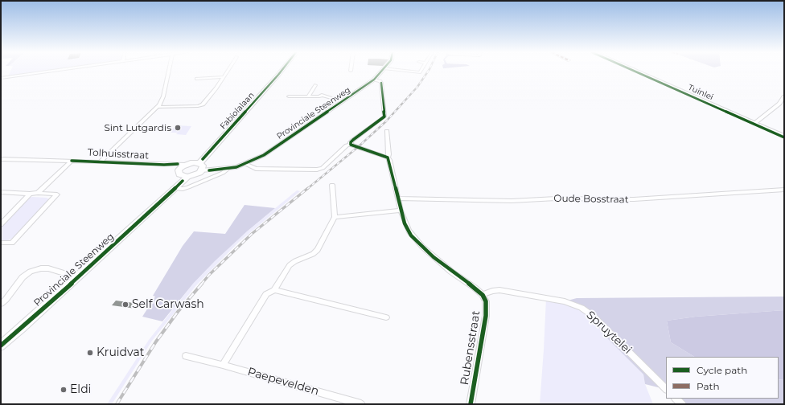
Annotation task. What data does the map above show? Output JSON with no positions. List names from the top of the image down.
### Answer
{
  "streets": {
    "main road": ["Fabiolalaan", "Provinciale Steenweg"],
    "street": [
      "Tuinlei",
      "Tolhuisstraat",
      "Oude Bosstraat",
      "Spruytelei",
      "Rubensstraat",
      "Paepevelden"
    ]
  },
  "crossings": [
    ["Fabiolalaan", "Provinciale Steenweg"],
    ["Spruytelei", "Rubensstraat"]
  ],
  "places": [
    "Sint Lutgardis",
    "Self Carwash",
    "Kruidvat",
    "Eldi"
  ],
  "legend": ["Cycle path", "Path"]
}
